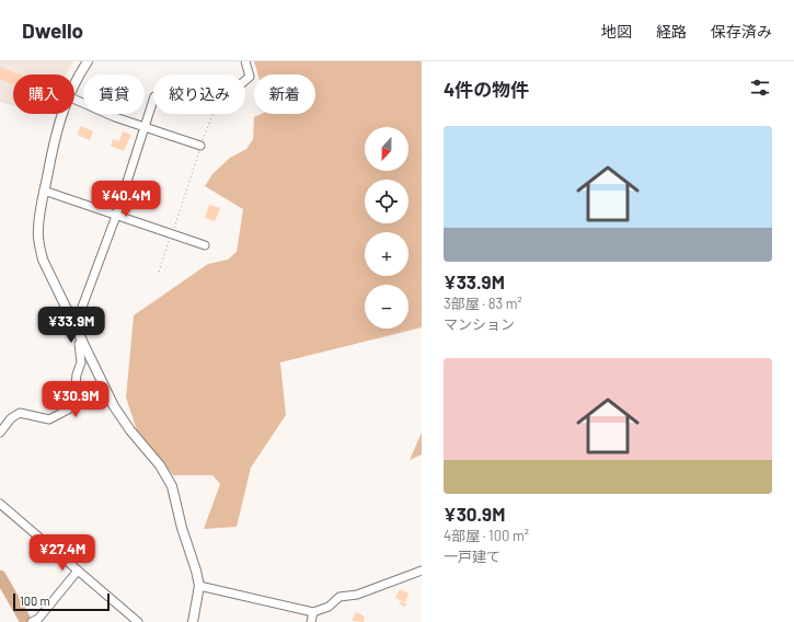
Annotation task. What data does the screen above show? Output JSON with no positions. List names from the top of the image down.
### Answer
{
  "scale_bar": "100 m",
  "north": "bottom",
  "page": {
    "header": "Dwello",
    "nav": ["地図", "経路", "保存済み"],
    "heading": "4件の物件",
    "chip": [
      "購入",
      "賃貸",
      "絞り込み",
      "新着"
    ],
    "list": [
      {
        "name": "¥33.9M",
        "note": "3部屋 · 83 m² · マンション"
      },
      {
        "name": "¥30.9M",
        "note": "4部屋 · 100 m² · 一戸建て"
      }
    ],
    "map_buttons": ["+", "−"],
    "price": [
      "¥40.4M",
      "¥33.9M",
      "¥30.9M",
      "¥27.4M"
    ],
    "scale": "100 m"
  }
}
